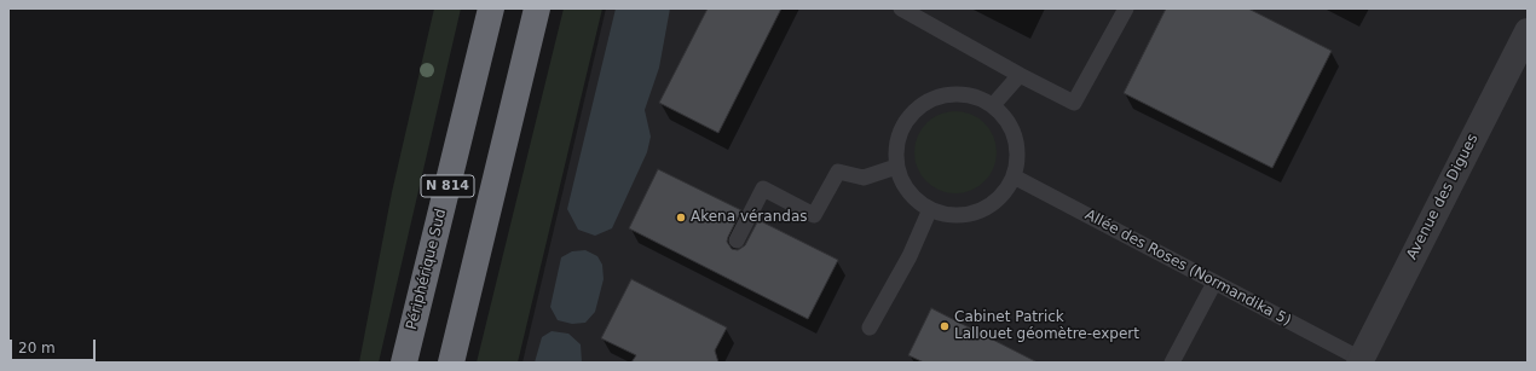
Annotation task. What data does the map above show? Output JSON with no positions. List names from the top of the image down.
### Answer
{
  "streets": {
    "highway": ["N 814", "Périphérique Sud"],
    "street": ["Avenue des Digues"],
    "lane": ["Allée des Roses (Normandika 5)"]
  },
  "crossings": [
    ["Avenue des Digues", "Allée des Roses (Normandika 5)"]
  ],
  "places": ["Akena vérandas", "Cabinet Patrick Lallouet géomètre-expert"],
  "scale_bar": "20 m"
}
